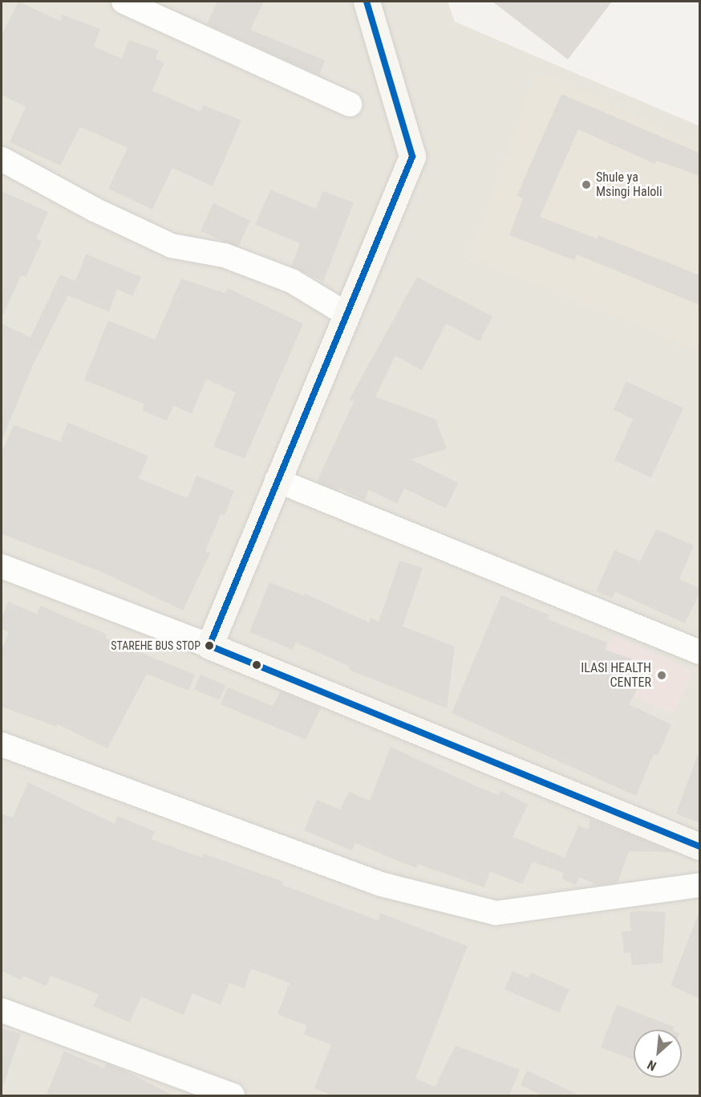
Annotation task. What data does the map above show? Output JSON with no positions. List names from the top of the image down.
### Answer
{
  "places": ["Shule ya Msingi Haloli", "STAREHE BUS STOP", "ILASI HEALTH CENTER"],
  "north": "bottom left"
}
